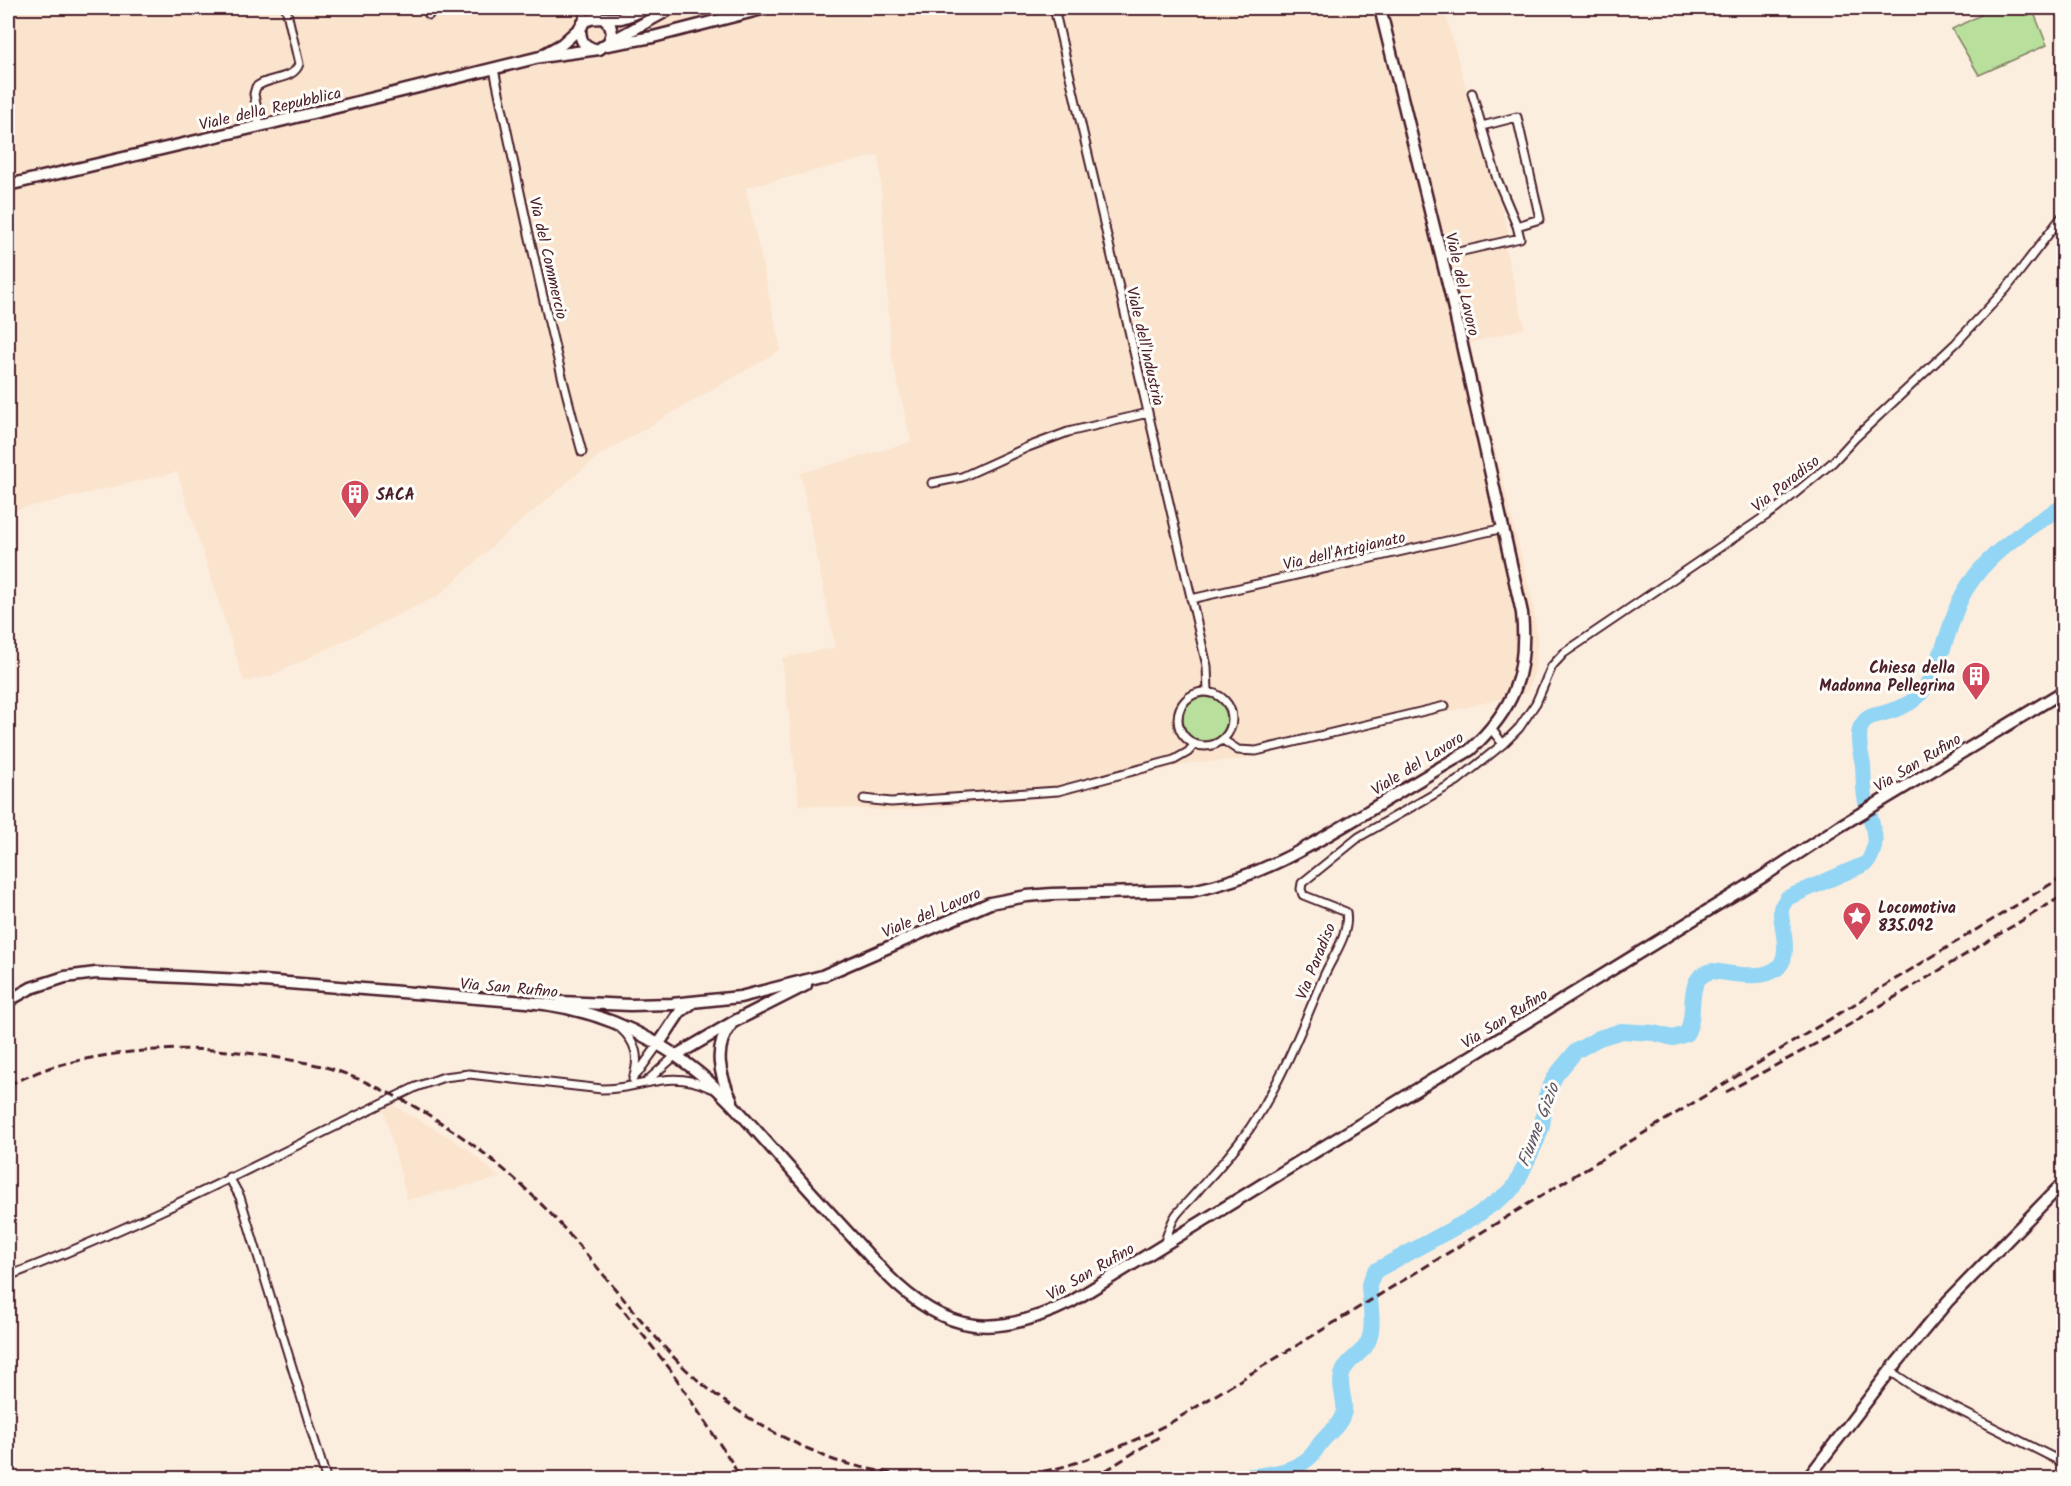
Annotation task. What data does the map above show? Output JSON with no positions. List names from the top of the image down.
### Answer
{
  "streets": {
    "main road": ["Viale della Repubblica", "Viale del Lavoro", "Via San Rufino"],
    "street": [
      "Via del Commercio",
      "Viale dell'Industria",
      "Via Paradiso",
      "Via dell'Artigianato"
    ]
  },
  "crossings": [
    ["Viale della Repubblica", "Via del Commercio"],
    ["Viale del Lavoro", "Via dell'Artigianato"],
    ["Viale del Lavoro", "Via San Rufino"],
    ["Viale dell'Industria", "Via dell'Artigianato"],
    ["Via Paradiso", "Via San Rufino"]
  ],
  "water": ["Fiume Gizio"],
  "places": {
    "building": ["SACA", "Chiesa della Madonna Pellegrina"],
    "place": ["Locomotiva 835.092"]
  }
}
